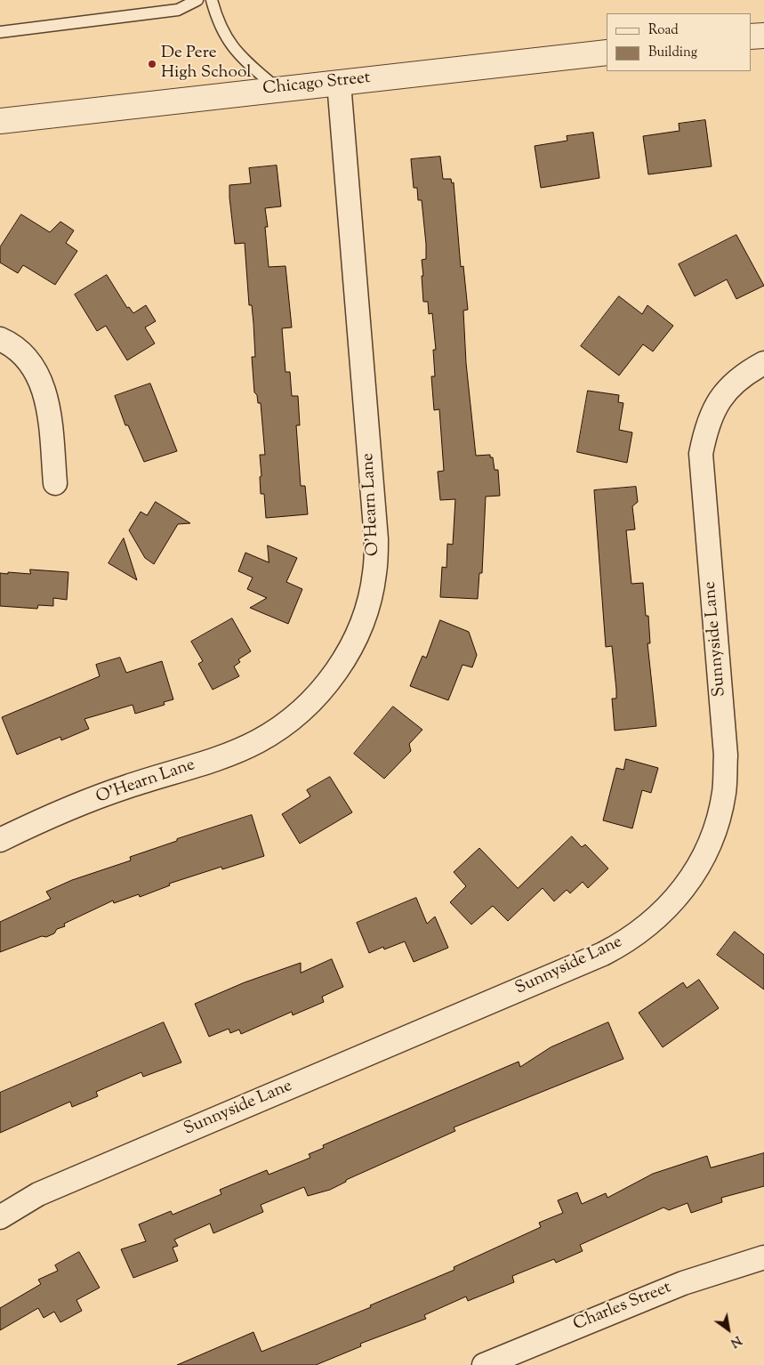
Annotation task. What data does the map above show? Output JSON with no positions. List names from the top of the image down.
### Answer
{
  "streets": {
    "street": [
      "Chicago Street",
      "O'Hearn Lane",
      "Sunnyside Lane",
      "Charles Street"
    ]
  },
  "crossings": [
    ["Chicago Street", "O'Hearn Lane"]
  ],
  "places": ["De Pere High School"],
  "legend": ["Road", "Building"],
  "north": "bottom right"
}
